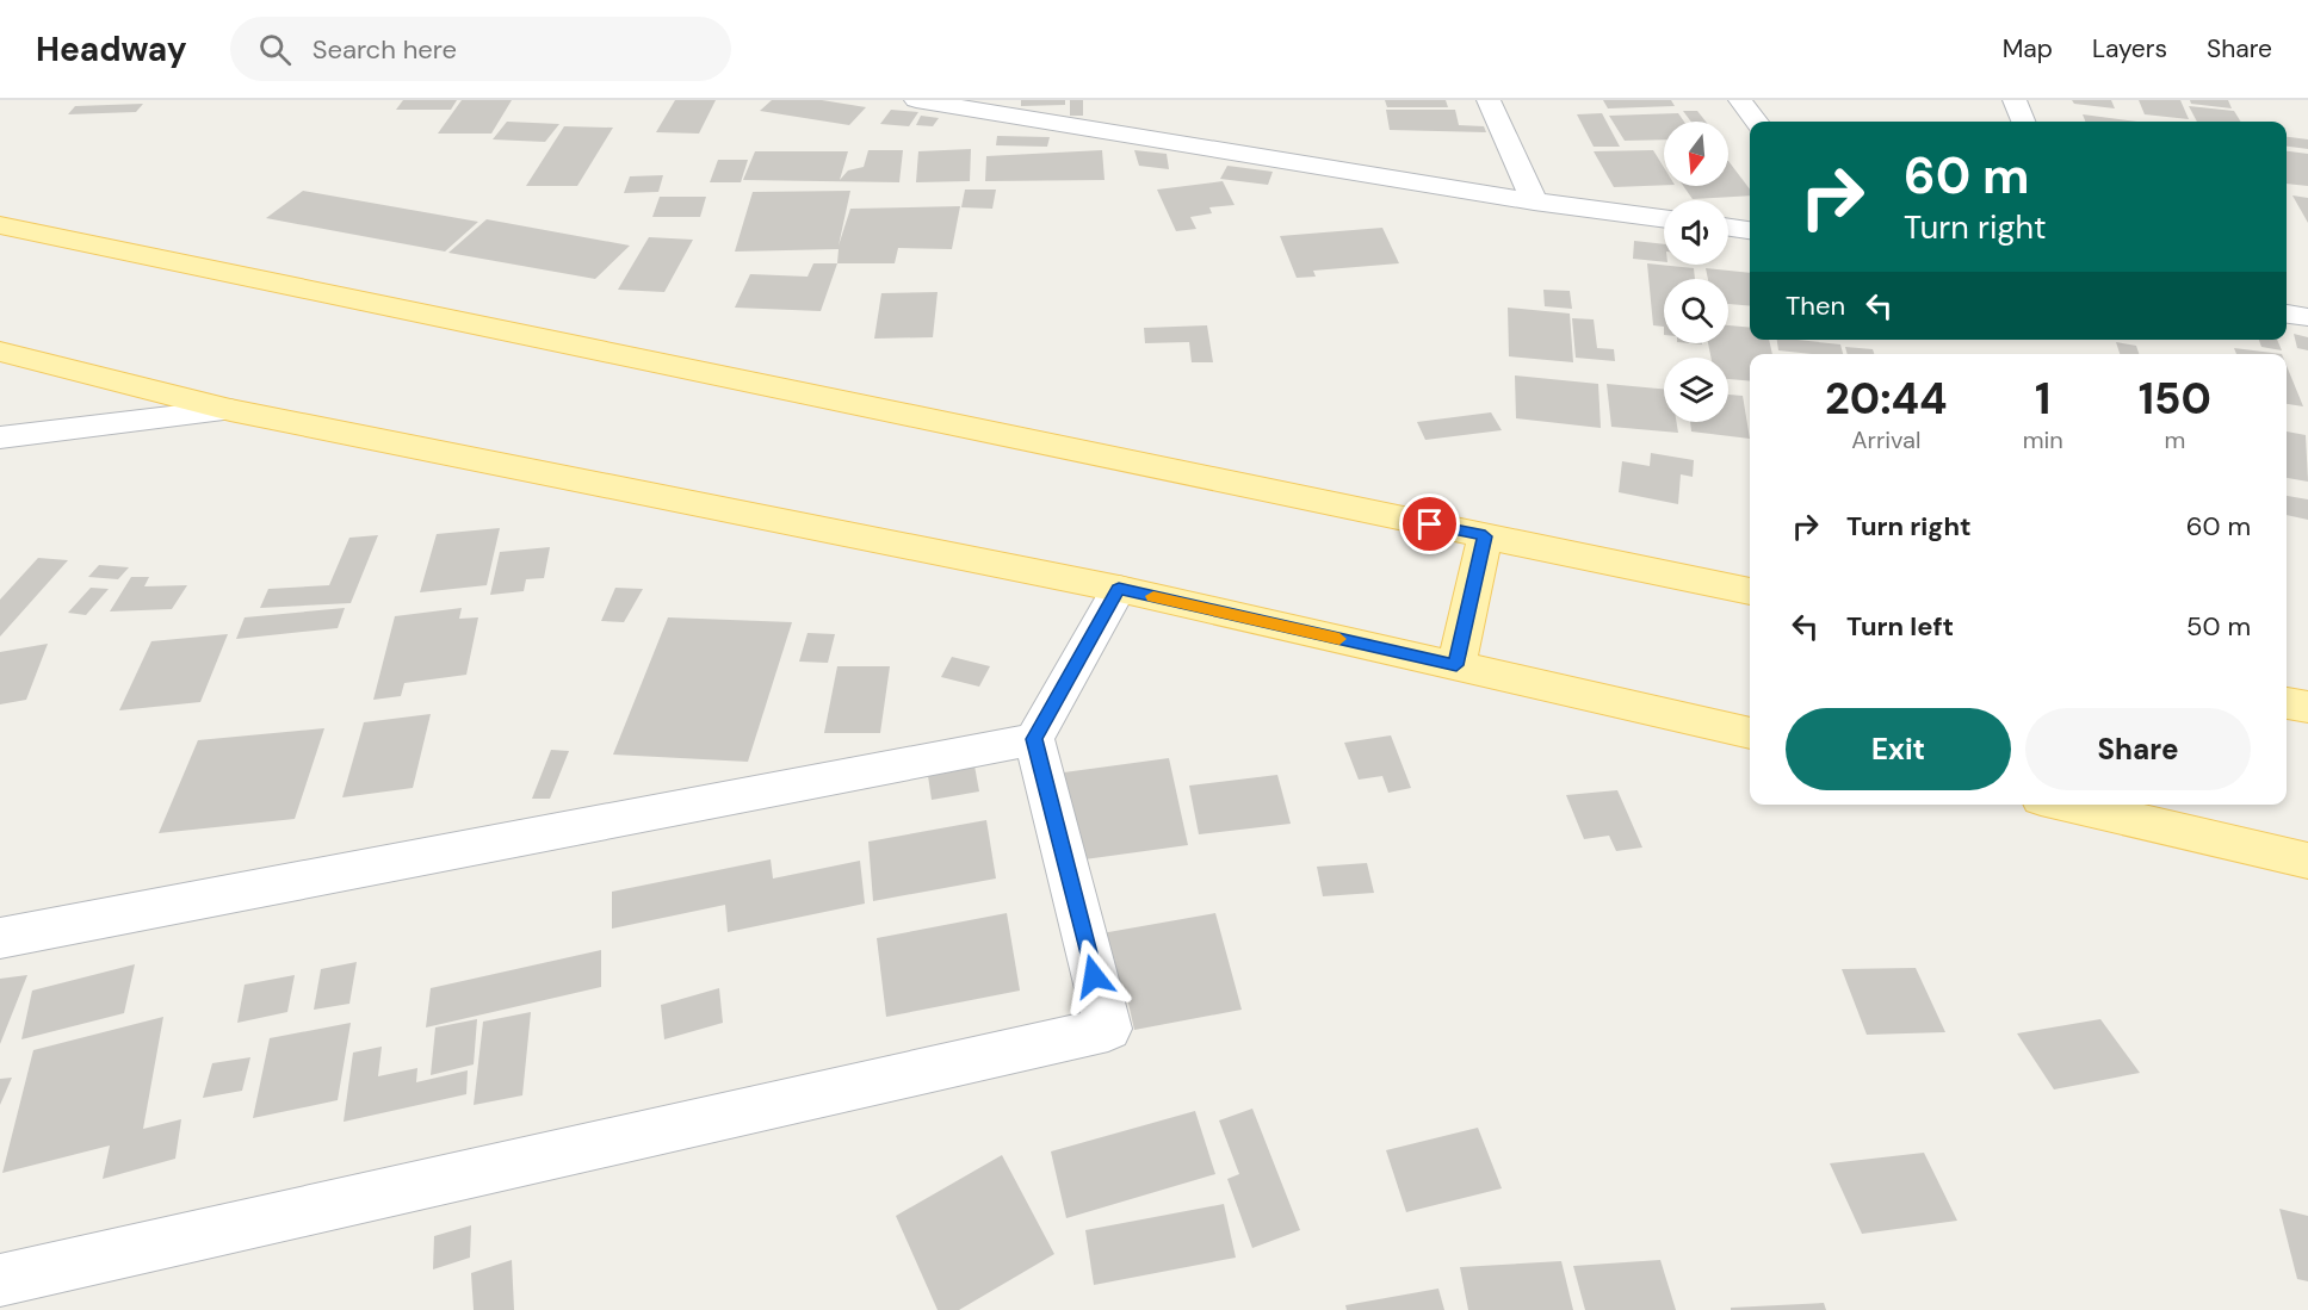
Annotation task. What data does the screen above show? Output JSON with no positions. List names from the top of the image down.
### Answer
{
  "north": "bottom",
  "page": {
    "header": "Headway",
    "search": "Search here",
    "nav": ["Map", "Layers", "Share"],
    "turn": ["60 m", "Turn right"],
    "then": "Then",
    "eta": [
      "20:44",
      "Arrival",
      "1",
      "min",
      "150",
      "m"
    ],
    "list": [
      {
        "name": "Turn right",
        "value": "60 m"
      },
      {
        "name": "Turn left",
        "value": "50 m"
      }
    ],
    "buttons": ["Exit", "Share"]
  }
}
